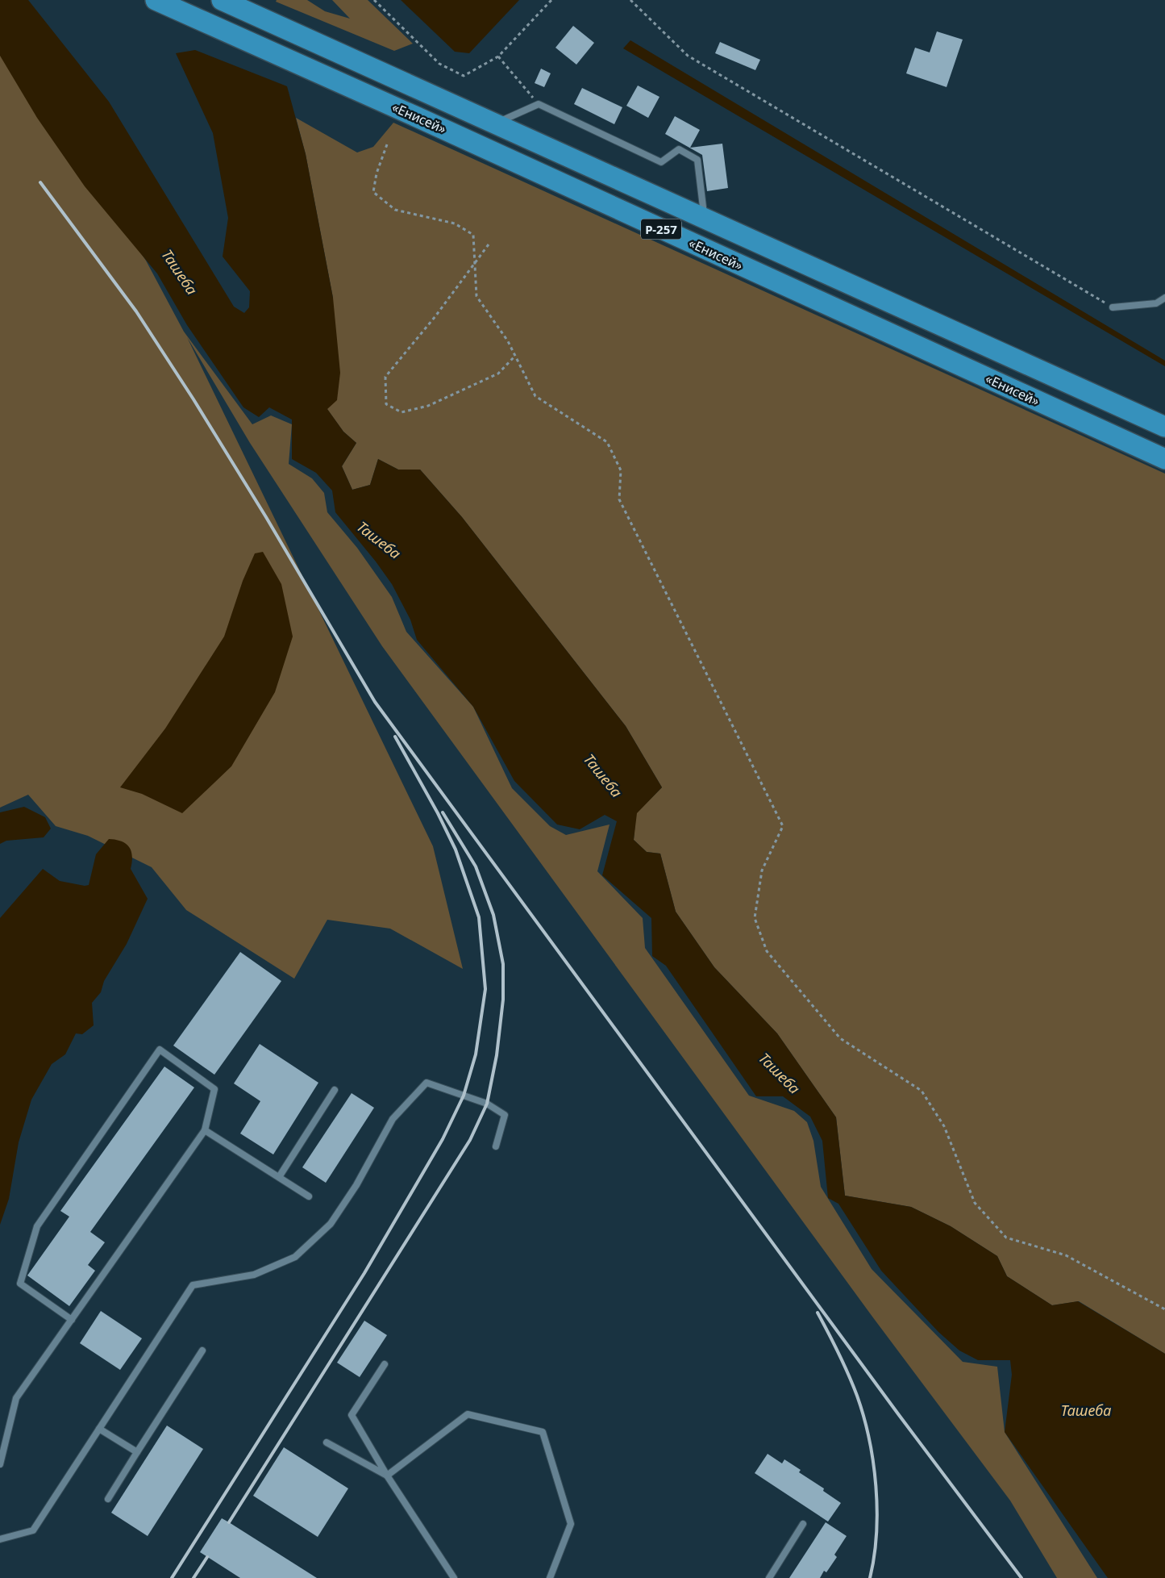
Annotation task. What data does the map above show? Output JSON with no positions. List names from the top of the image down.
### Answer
{
  "streets": {
    "highway": ["«Енисей»", "Р-257"]
  },
  "water": ["Ташеба"]
}
